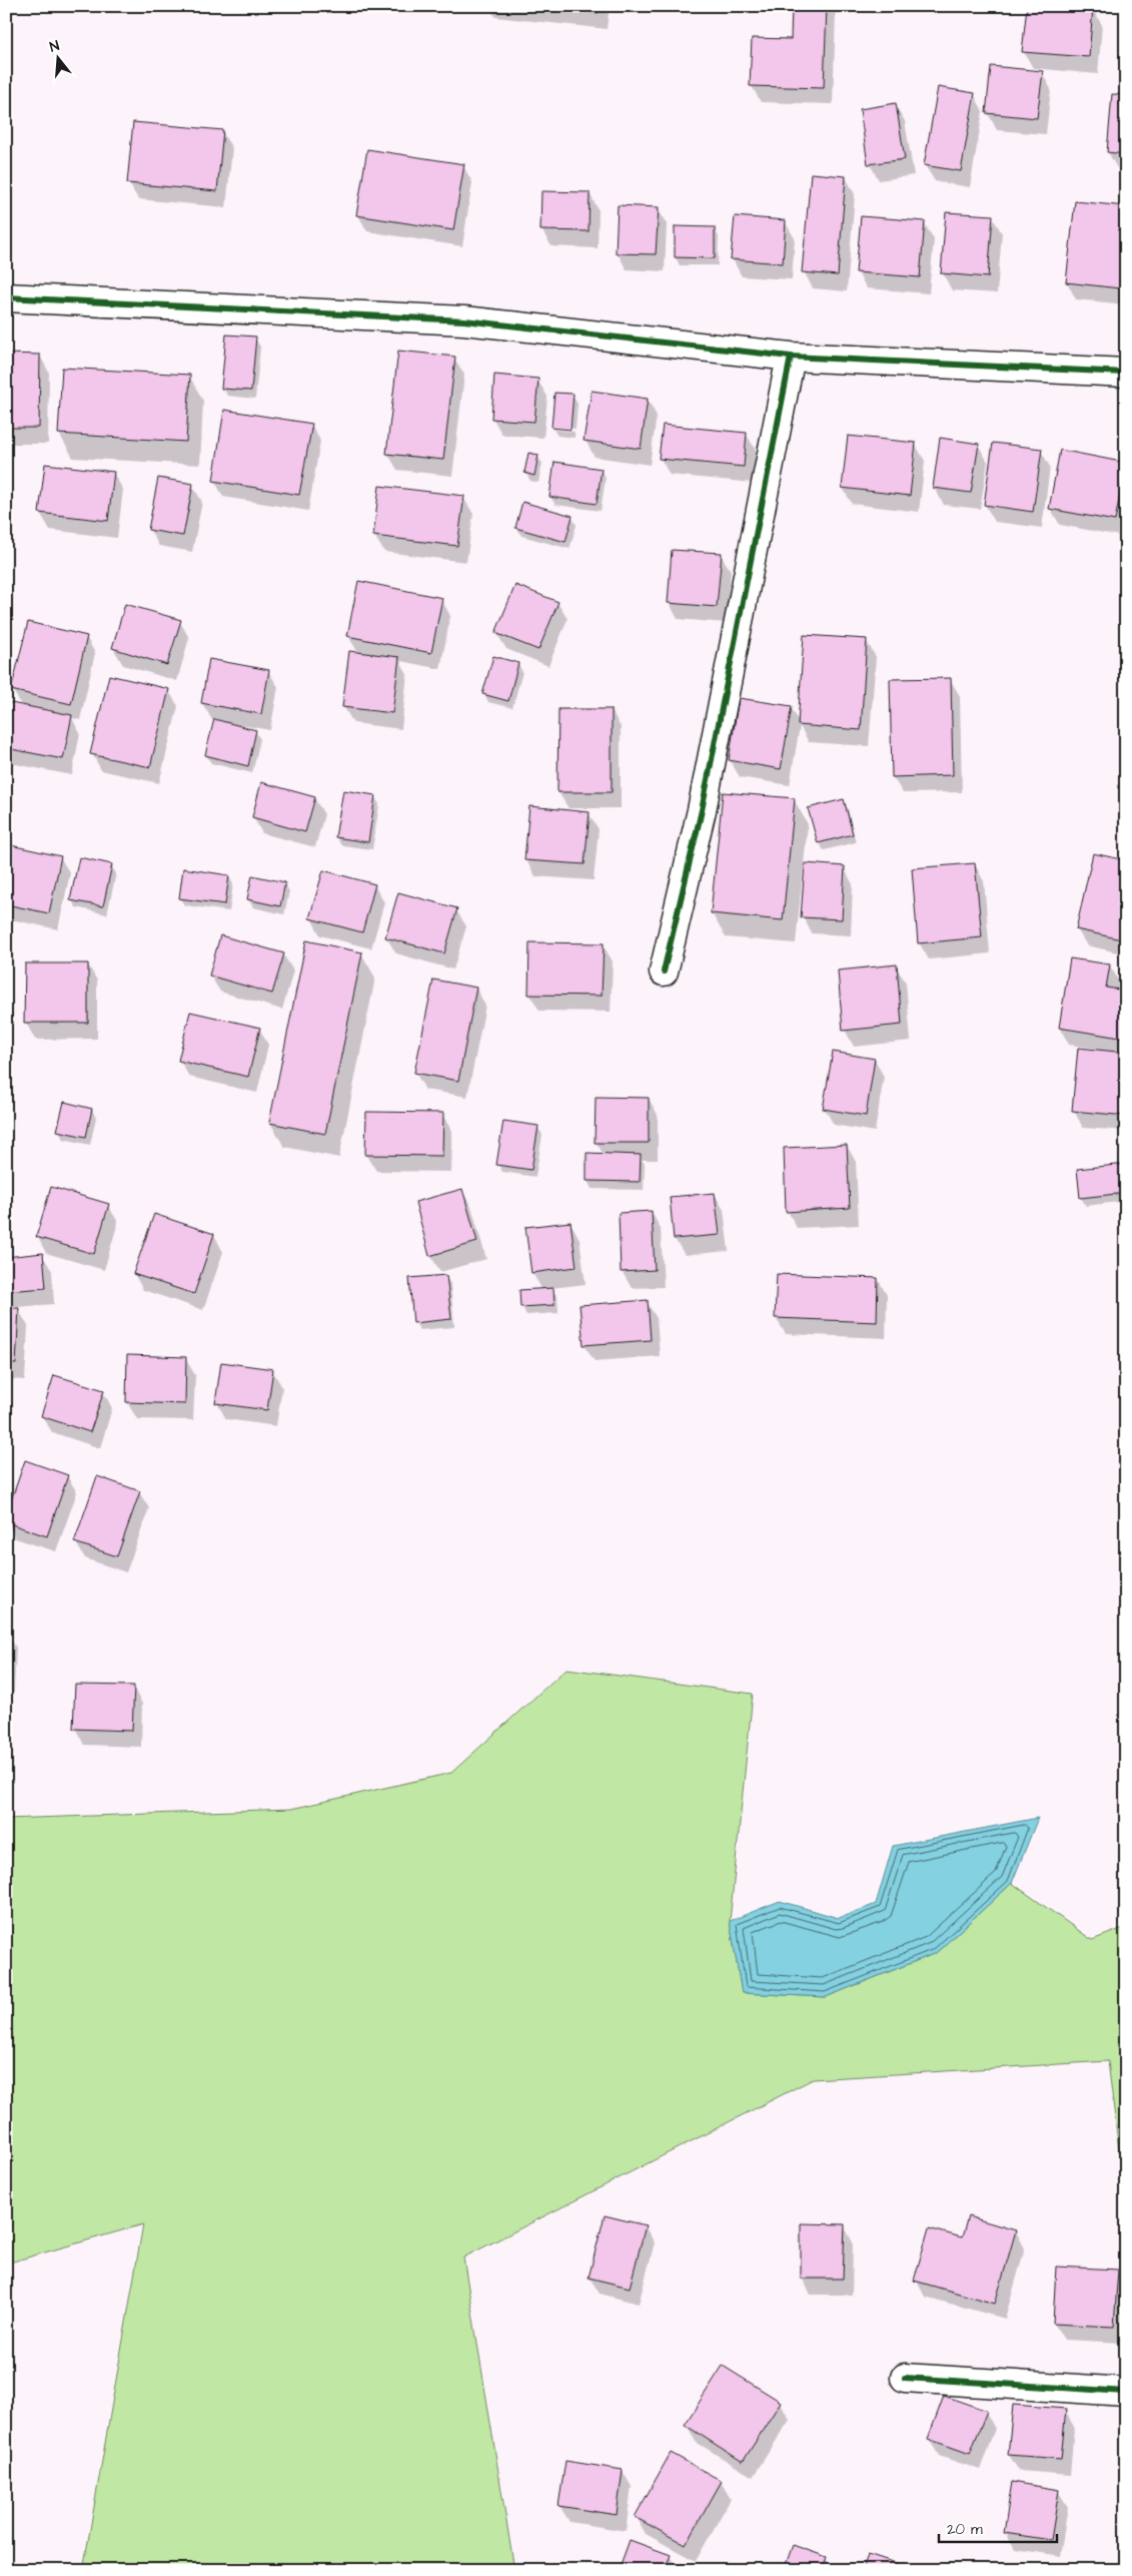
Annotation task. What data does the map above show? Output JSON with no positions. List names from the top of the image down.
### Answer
{
  "scale_bar": "20 m",
  "north": "top"
}
